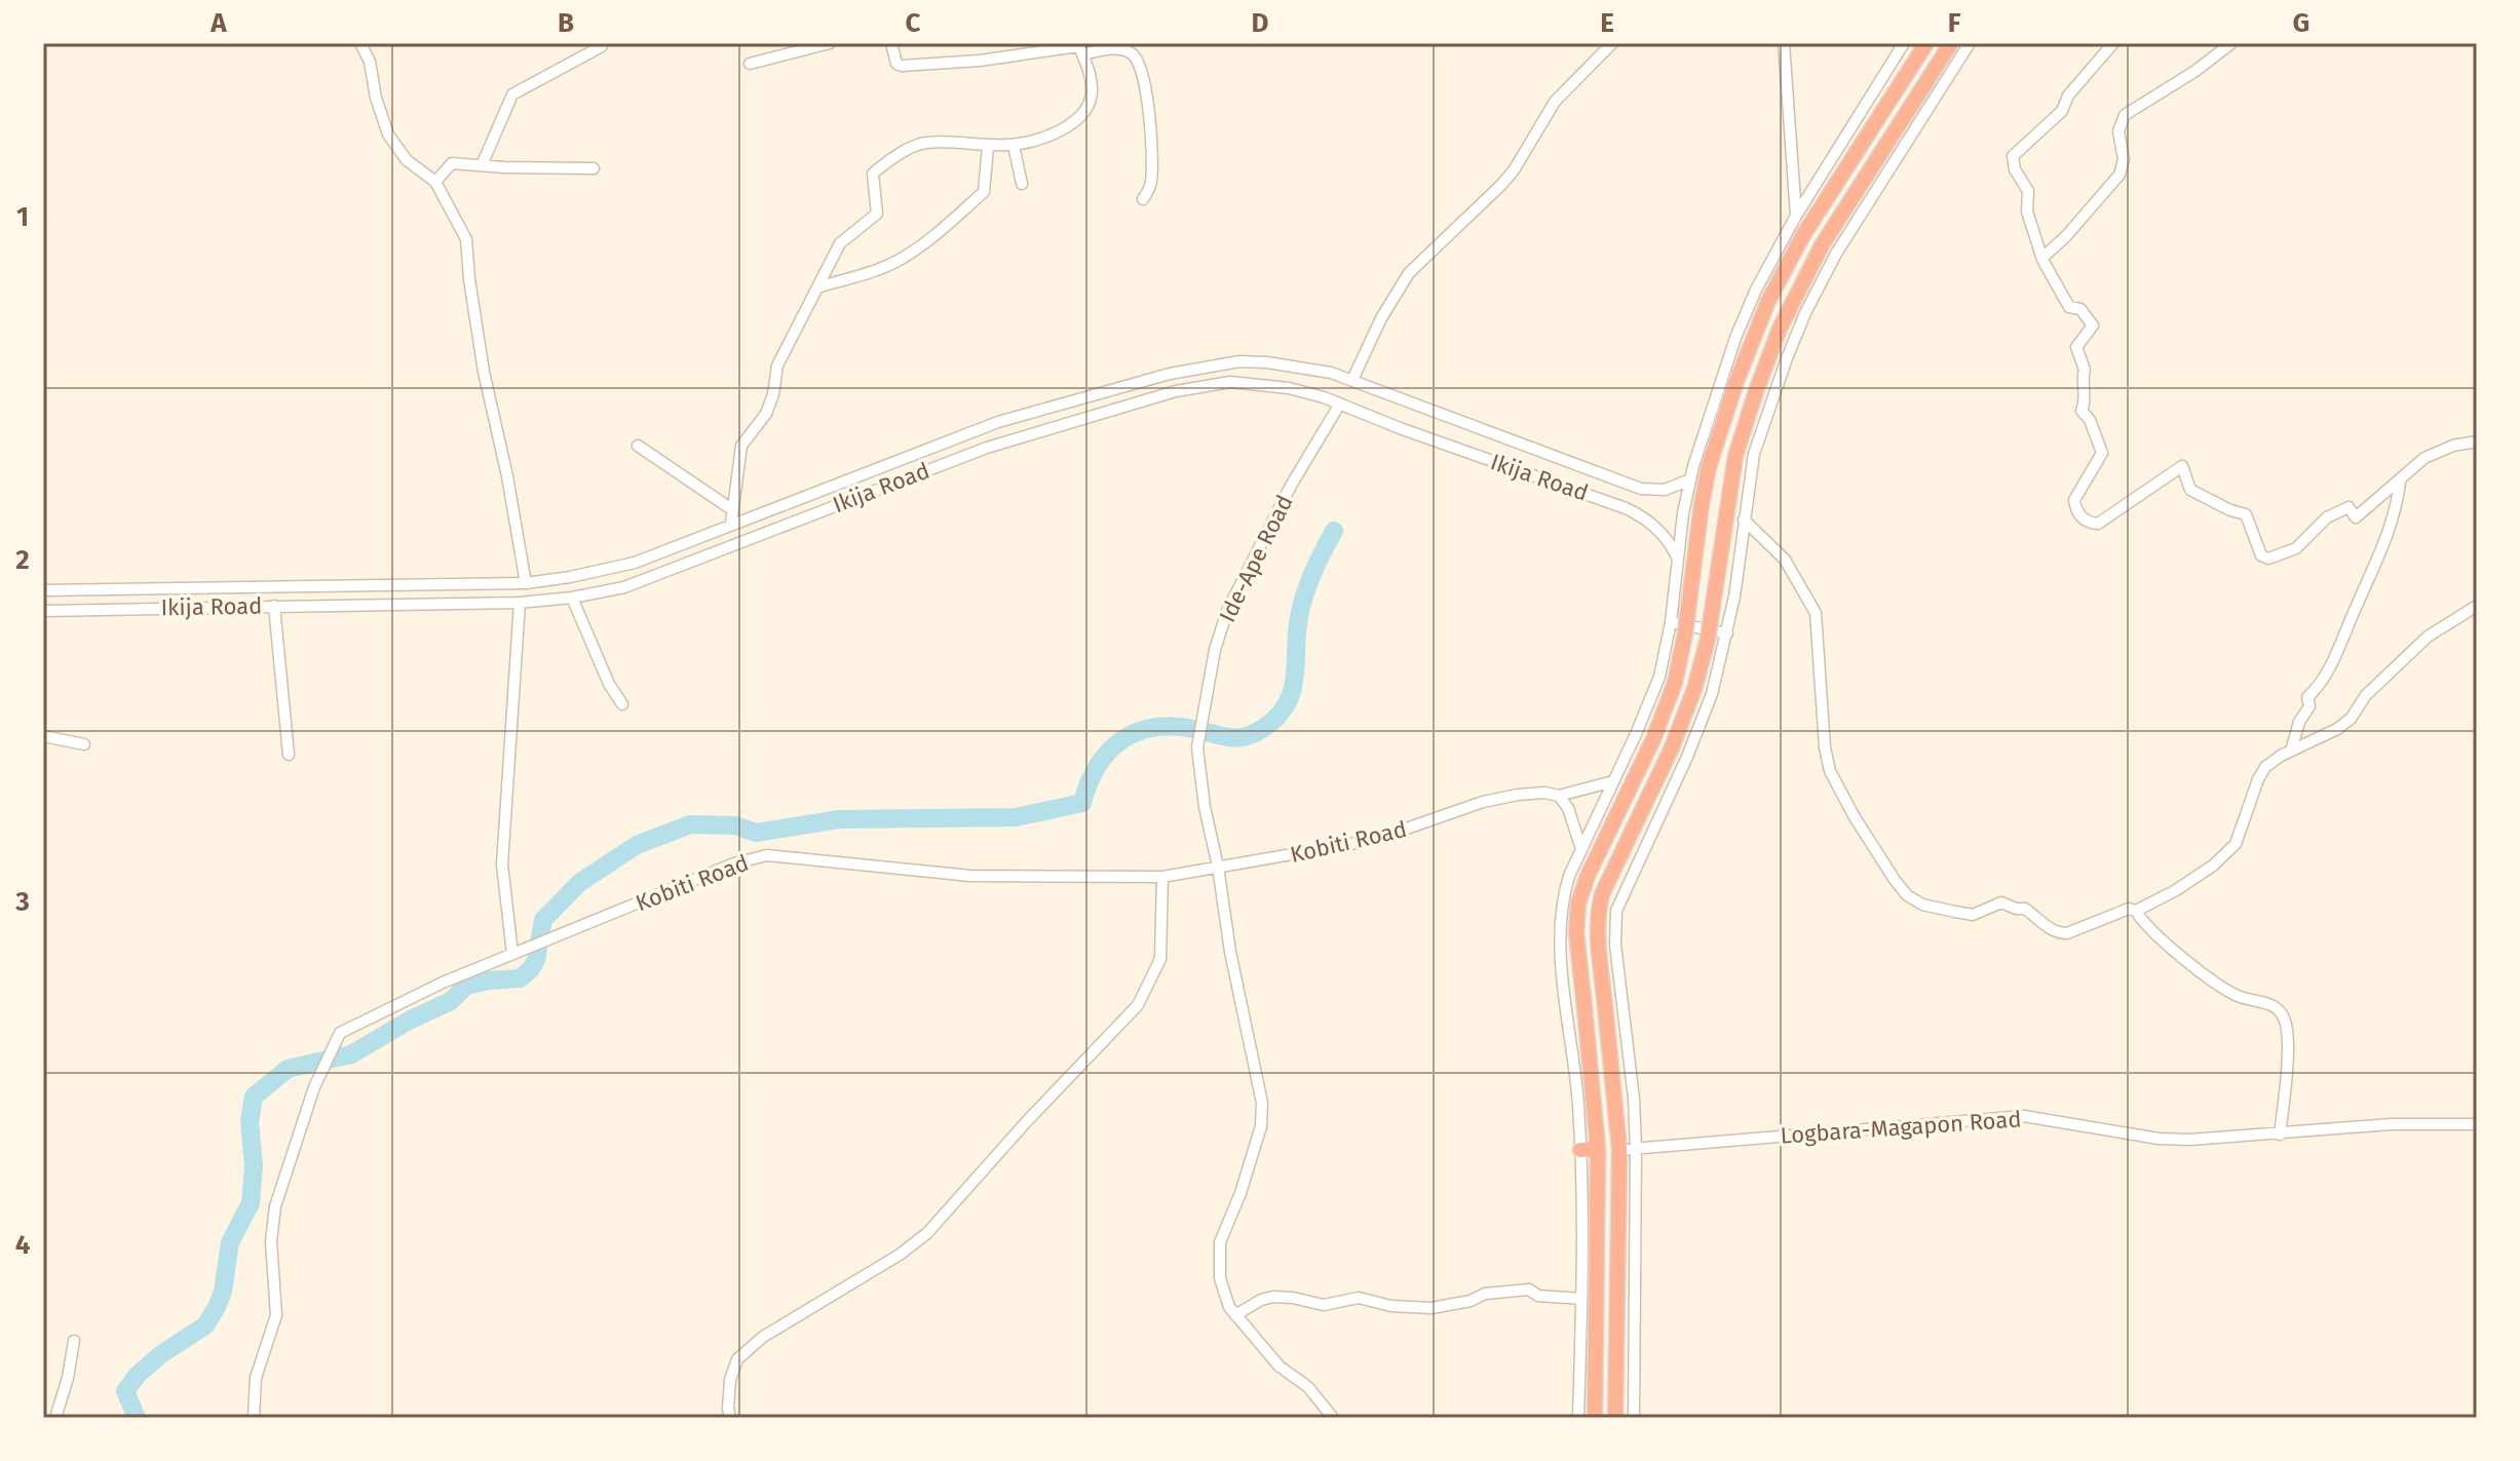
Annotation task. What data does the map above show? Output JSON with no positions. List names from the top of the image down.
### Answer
{
  "streets": {
    "street": [
      "Ikija Road",
      "Ide-Ape Road",
      "Kobiti Road",
      "Logbara-Magapon Road"
    ]
  },
  "crossings": [
    ["Ikija Road", "Ide-Ape Road"],
    ["Ide-Ape Road", "Kobiti Road"]
  ],
  "grid": {
    "columns": [
      "A",
      "B",
      "C",
      "D",
      "E",
      "F",
      "G"
    ],
    "rows": [
      "1",
      "2",
      "3",
      "4"
    ]
  }
}
